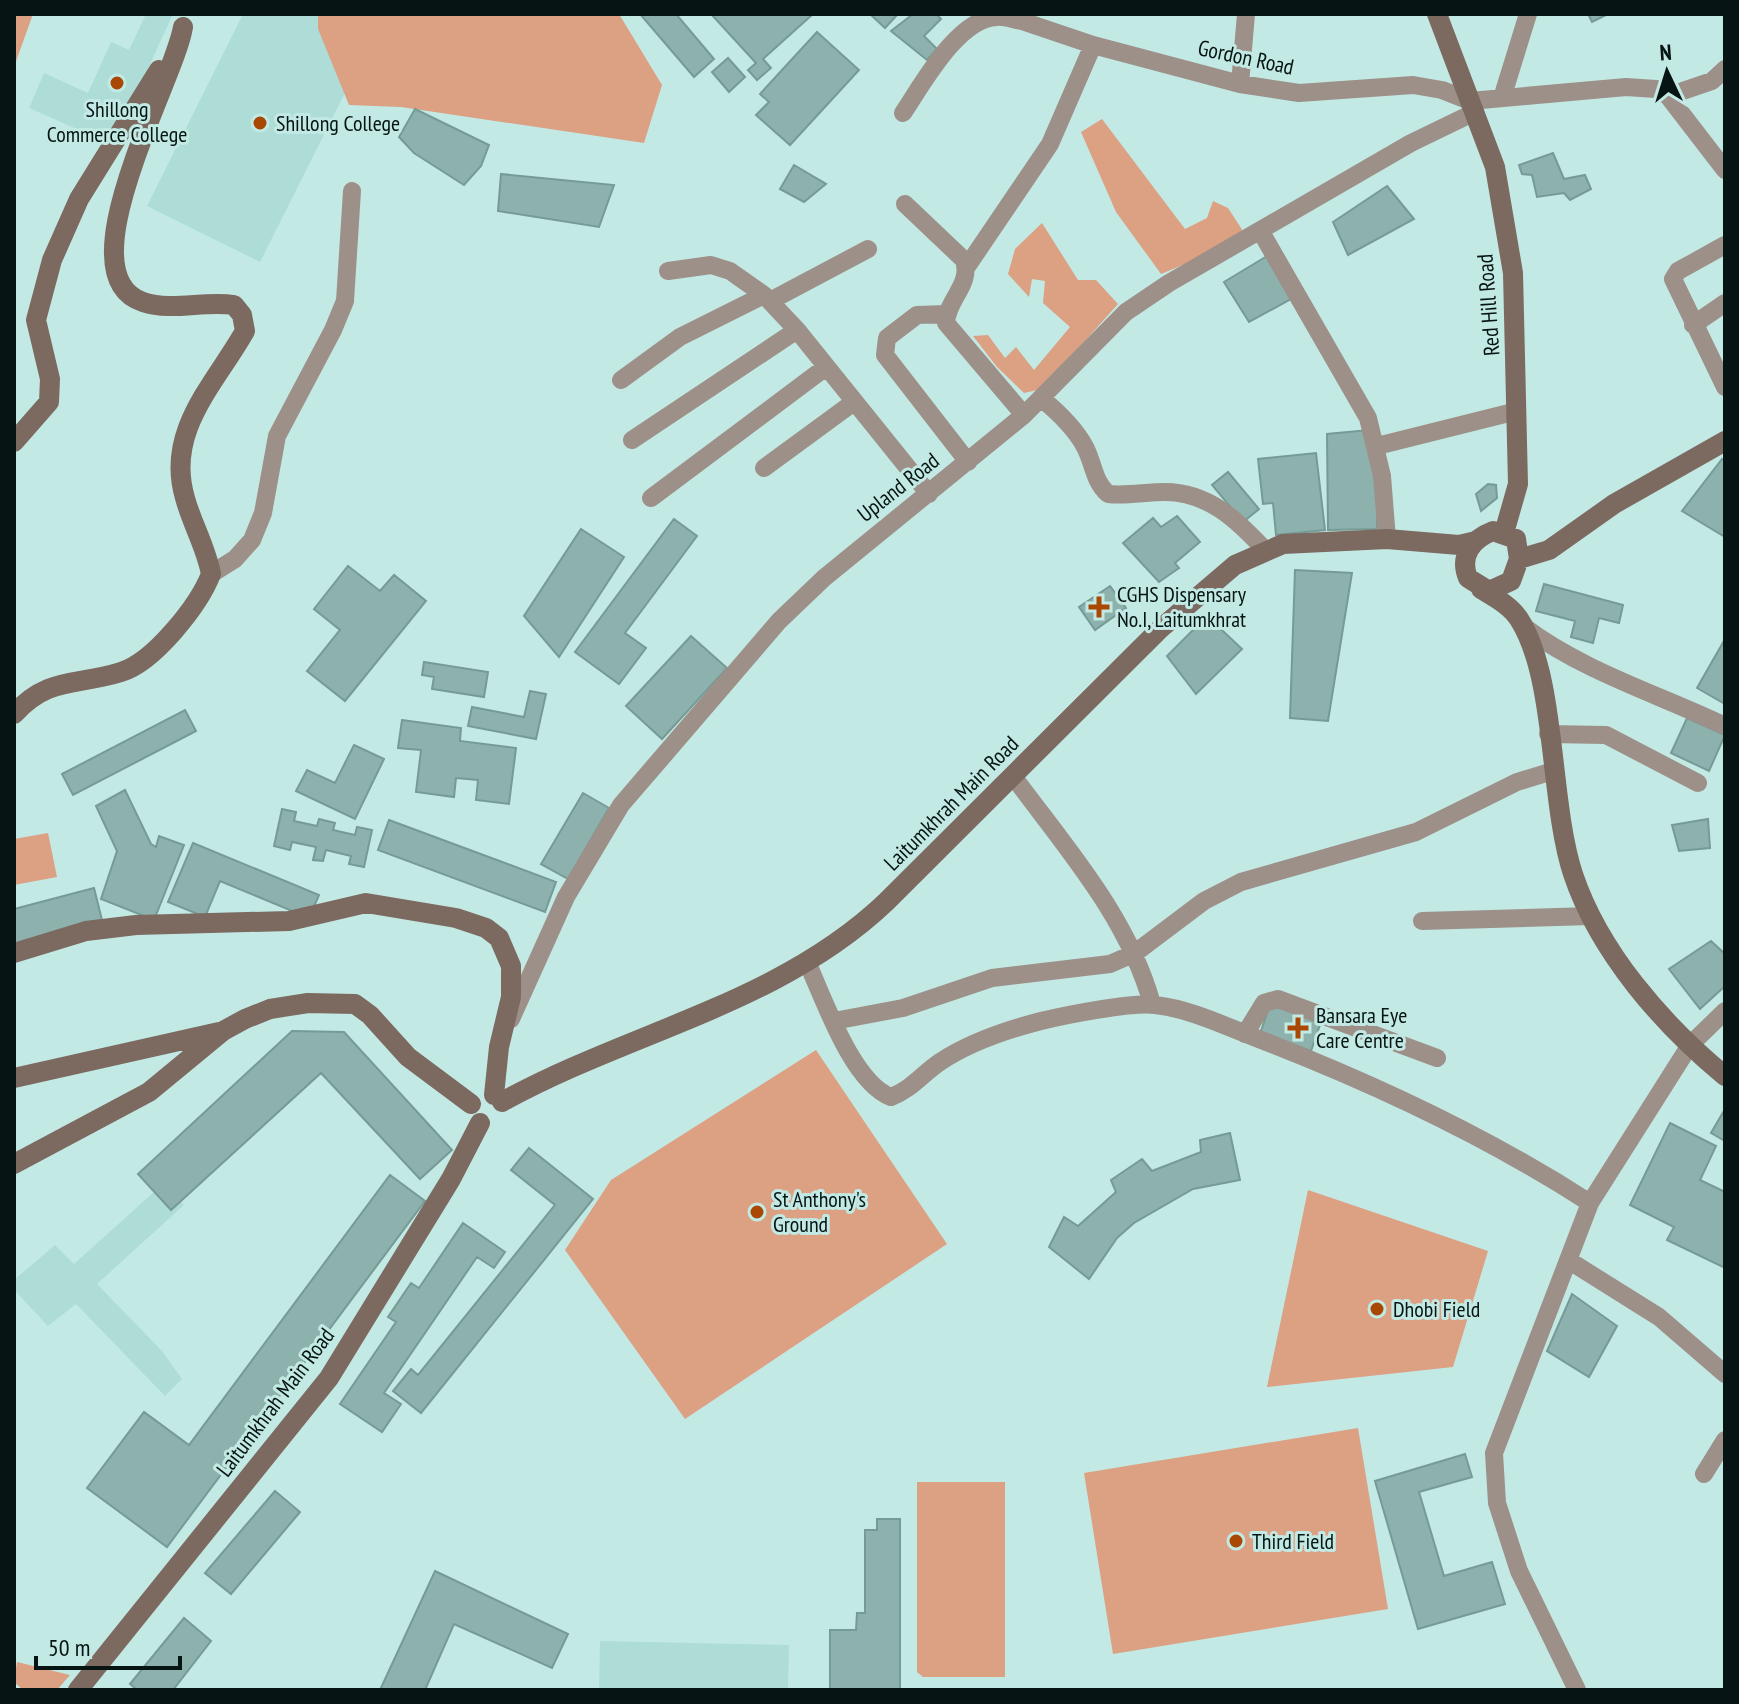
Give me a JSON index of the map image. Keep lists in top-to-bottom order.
{
  "streets": {
    "street": [
      "Gordon Road",
      "Red Hill Road",
      "Upland Road",
      "Laitumkhrah Main Road"
    ]
  },
  "crossings": [
    ["Gordon Road", "Red Hill Road"],
    ["Gordon Road", "Upland Road"],
    ["Red Hill Road", "Upland Road"]
  ],
  "places": {
    "other": [
      "Shillong Commerce College",
      "Shillong College",
      "St Anthony's Ground",
      "Dhobi Field",
      "Third Field"
    ],
    "health": ["CGHS Dispensary No.I, Laitumkhrat", "Bansara Eye Care Centre"]
  },
  "scale_bar": "50 m",
  "north": "top"
}
